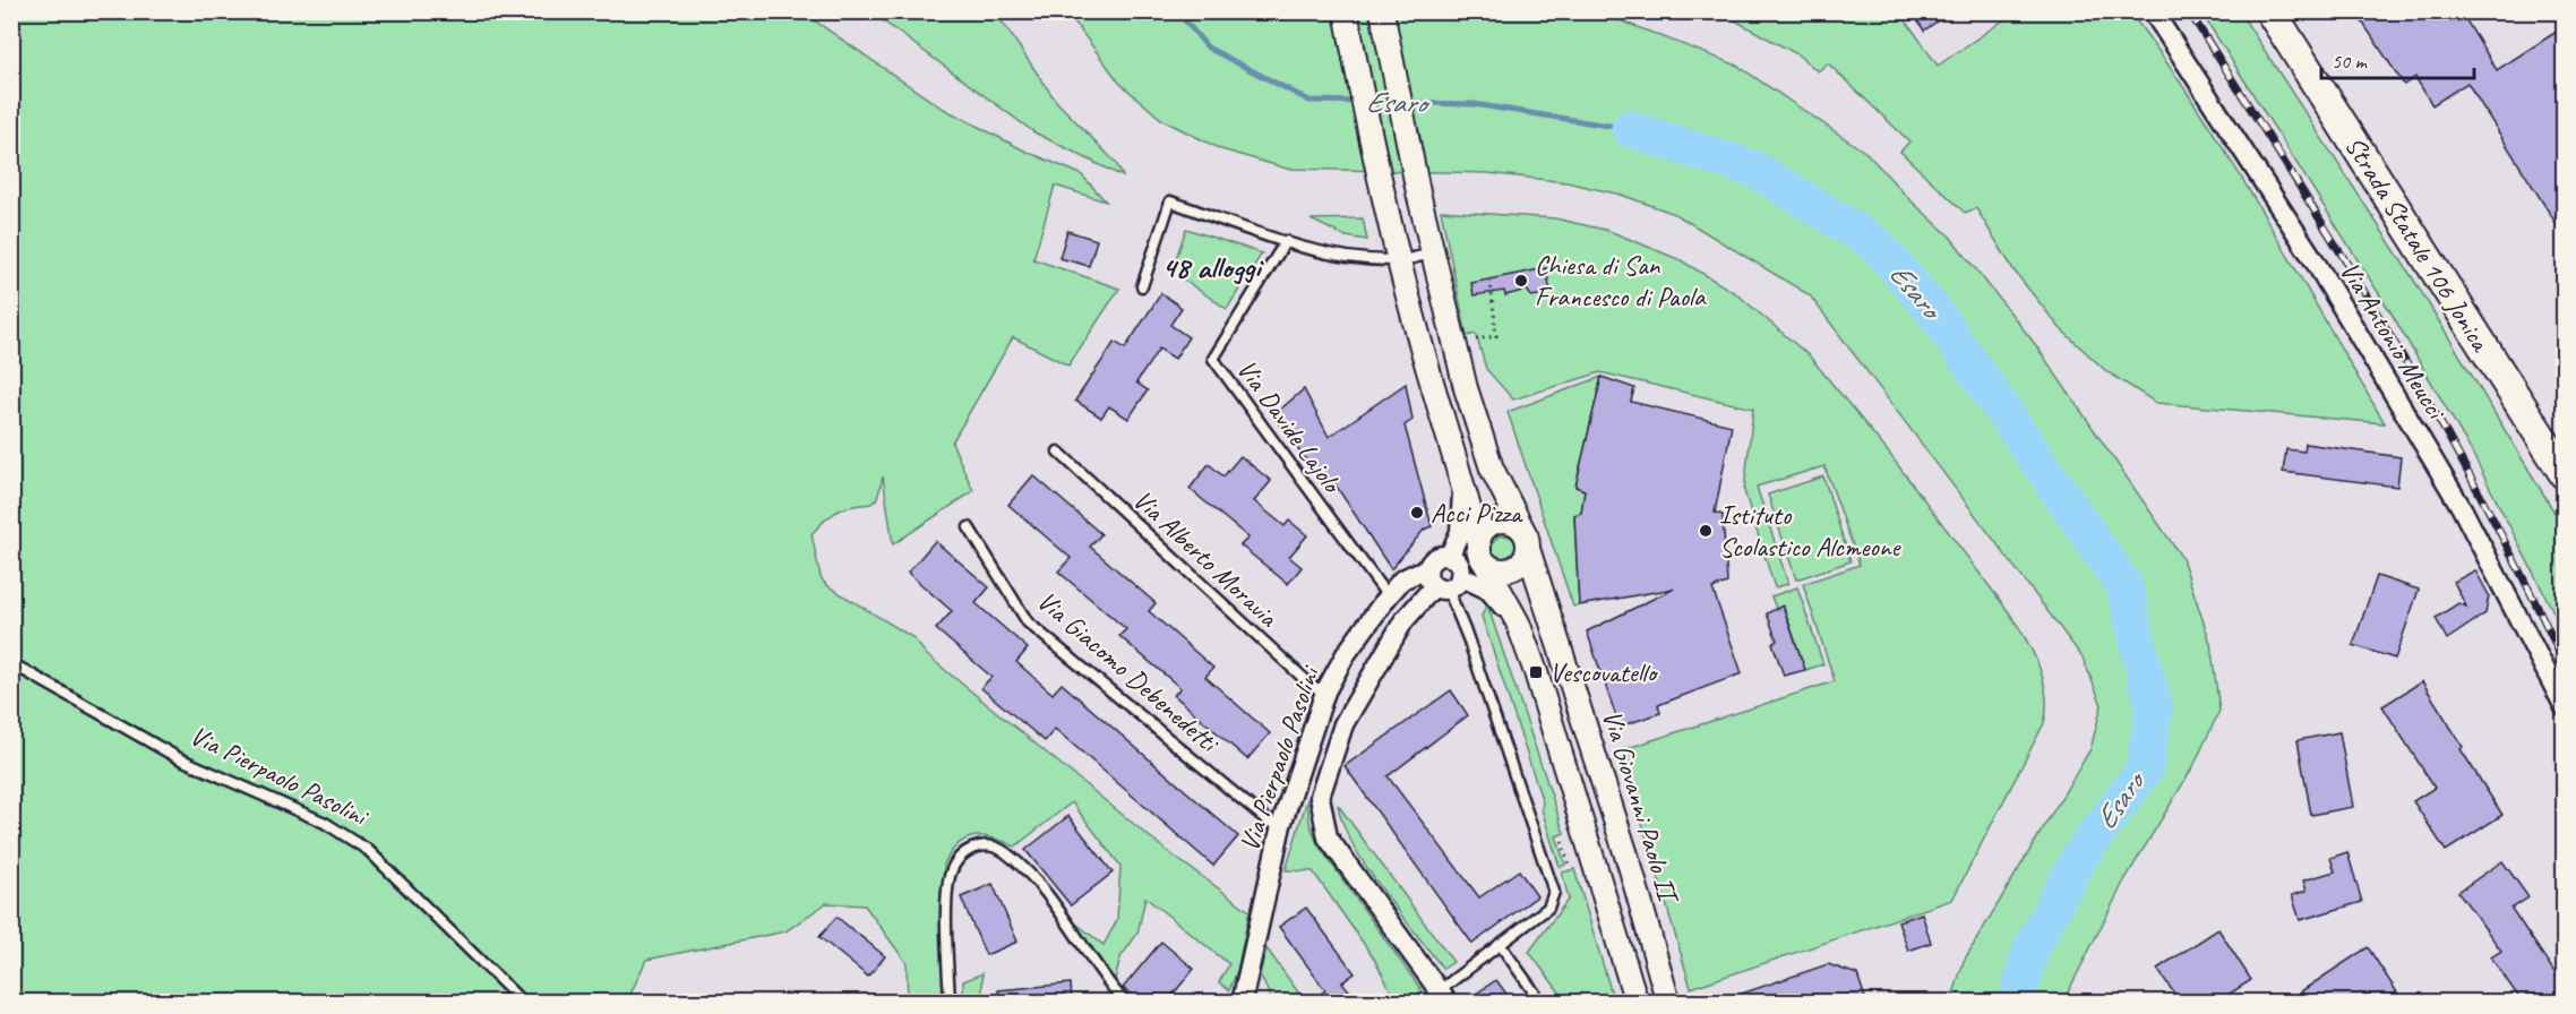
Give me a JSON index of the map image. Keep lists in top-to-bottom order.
{
  "streets": {
    "main road": ["Strada Statale 106 Jonica"],
    "street": ["Via Antonio Meucci", "Via Pierpaolo Pasolini", "Via Giovanni Paolo II"],
    "lane": ["Via Davide Lajolo", "Via Alberto Moravia", "Via Giacomo Debenedetti"]
  },
  "crossings": [
    ["Via Davide Lajolo", "Via Pierpaolo Pasolini"],
    ["Via Alberto Moravia", "Via Pierpaolo Pasolini"],
    ["Via Giacomo Debenedetti", "Via Pierpaolo Pasolini"]
  ],
  "districts": ["48 alloggi"],
  "water": ["Esaro"],
  "places": {
    "other": ["Chiesa di San Francesco di Paola", "Acci Pizza", "Istituto Scolastico Alcmeone"],
    "transit": ["Vescovatello"]
  },
  "scale_bar": "50 m"
}
